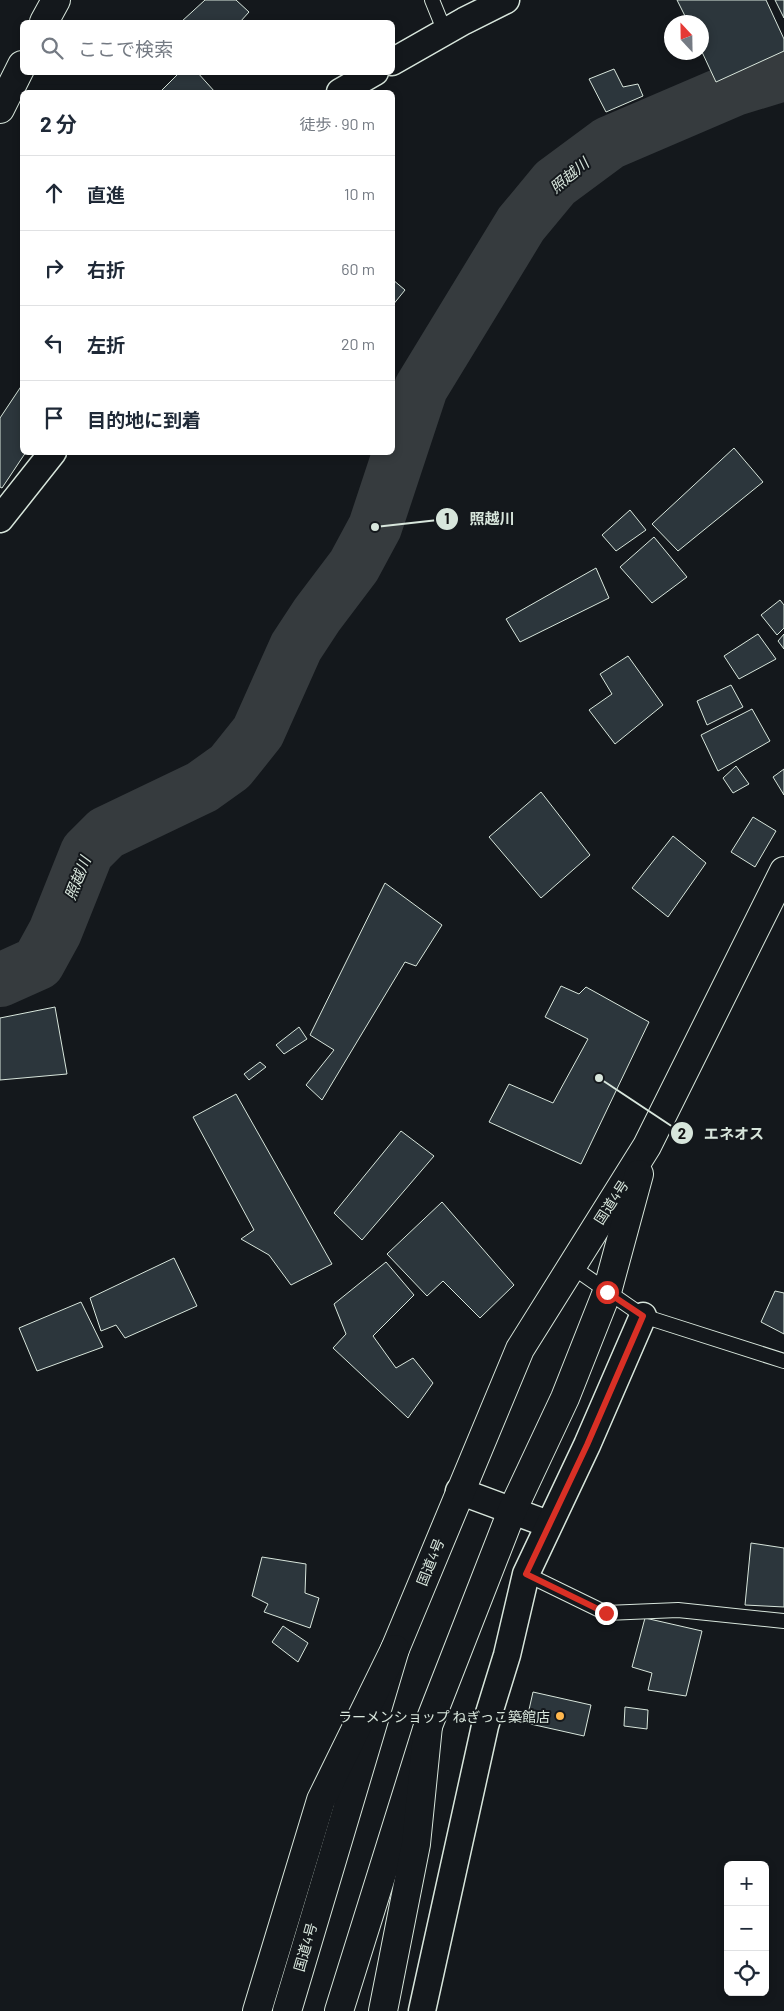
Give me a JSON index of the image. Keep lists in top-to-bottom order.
{
  "streets": {
    "highway": ["国道4号"]
  },
  "water": ["照越川"],
  "places": ["照越川", "エネオス", "ラーメンショップ ねぎっこ築館店"],
  "north": "top",
  "page": {
    "search": "ここで検索",
    "heading": ["2 分", "徒歩 · 90 m"],
    "list": [
      ["直進", "10 m"],
      ["右折", "60 m"],
      ["左折", "20 m"],
      "目的地に到着"
    ],
    "map_buttons": ["+", "−"]
  }
}
